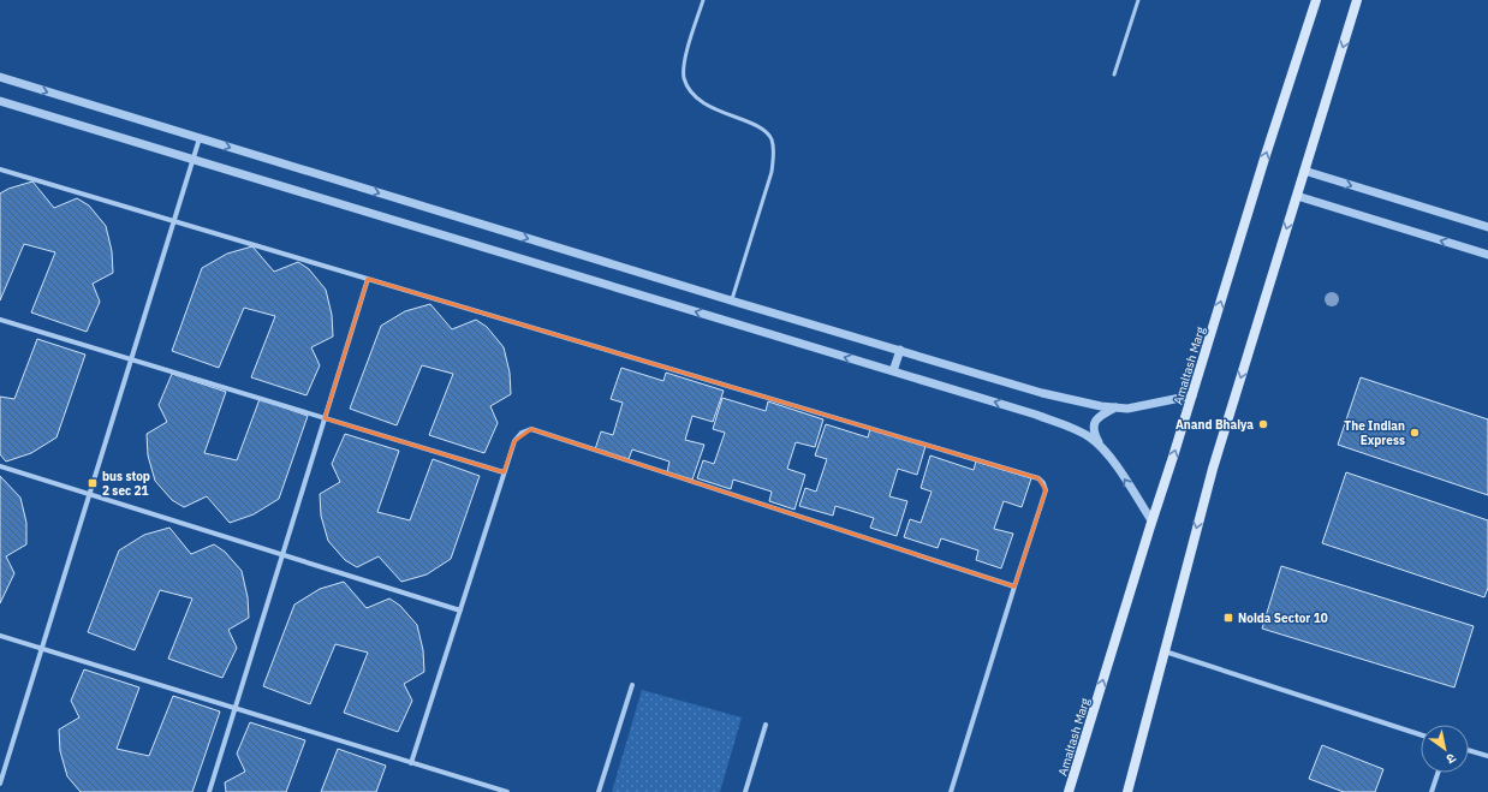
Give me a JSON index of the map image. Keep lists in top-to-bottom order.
{
  "streets": {
    "main road": ["Amaltash Marg"]
  },
  "places": {
    "other": ["Anand Bhaiya", "The Indian Express"],
    "transit": ["bus stop 2 sec 21", "Noida Sector 10"]
  },
  "north": "bottom right"
}
